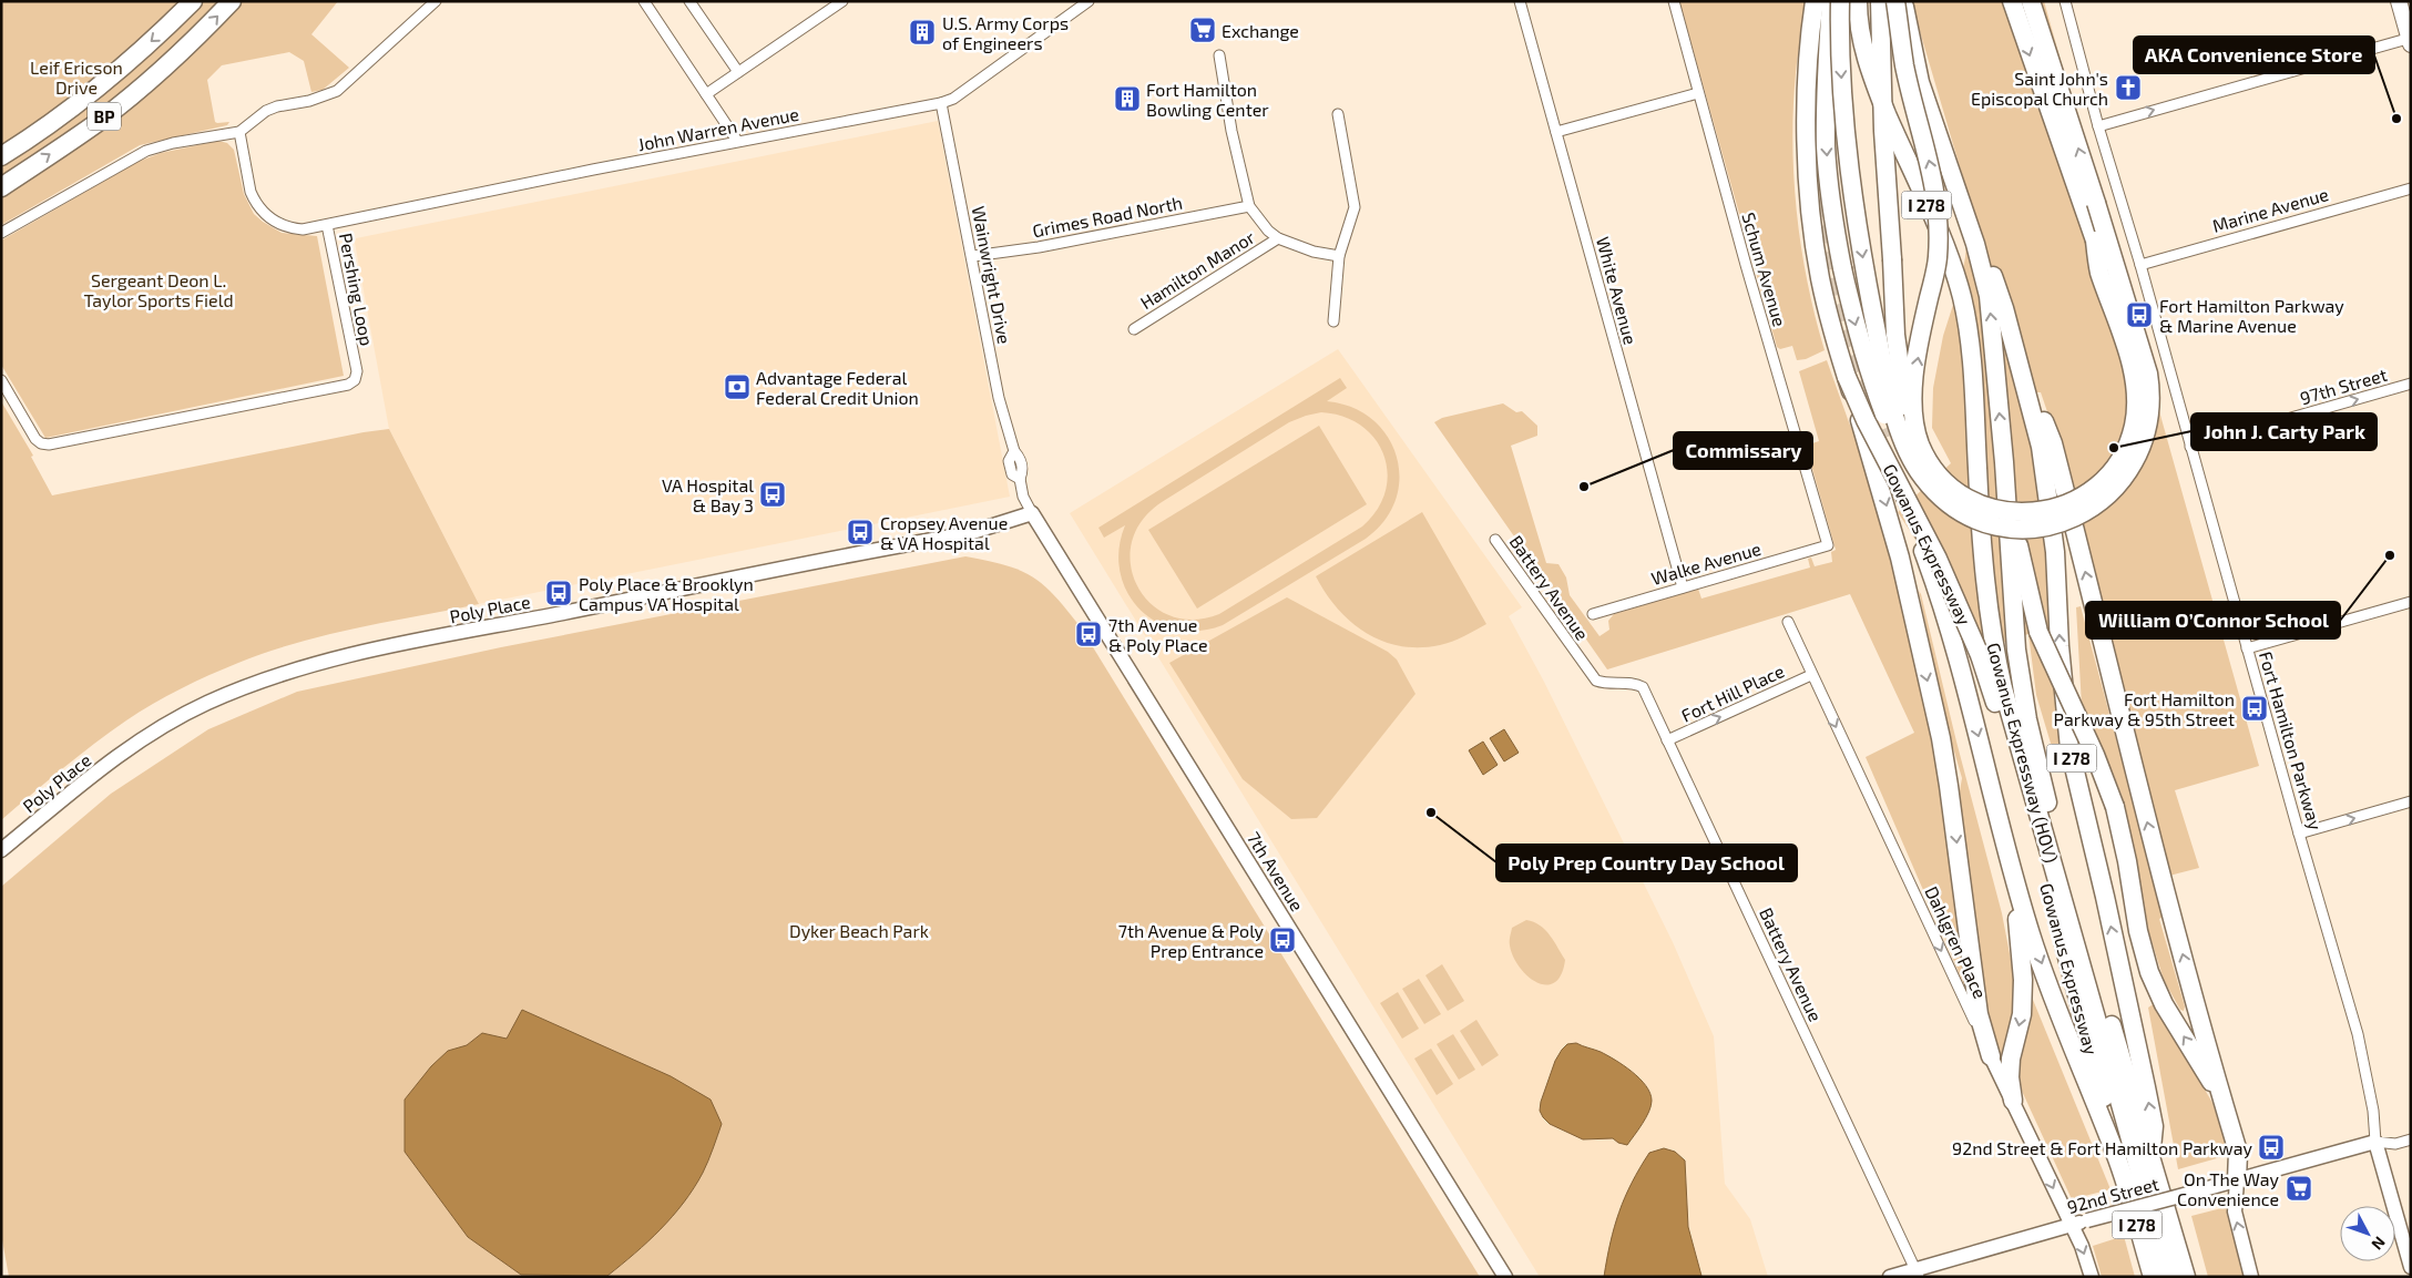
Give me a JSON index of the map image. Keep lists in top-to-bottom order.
{
  "streets": {
    "highway": [
      "BP",
      "I 278",
      "Gowanus Expressway",
      "Gowanus Expressway (HOV)"
    ],
    "main road": [
      "Poly Place",
      "Fort Hamilton Parkway",
      "7th Avenue",
      "Dahlgren Place",
      "92nd Street"
    ],
    "street": [
      "John Warren Avenue",
      "Marine Avenue",
      "Grimes Road North",
      "Hamilton Manor",
      "Schum Avenue",
      "Wainwright Drive",
      "Pershing Loop",
      "White Avenue",
      "97th Street",
      "Walke Avenue",
      "Battery Avenue",
      "Fort Hill Place"
    ]
  },
  "crossings": [
    ["John Warren Avenue", "Wainwright Drive"],
    ["John Warren Avenue", "Pershing Loop"],
    ["Marine Avenue", "Fort Hamilton Parkway"],
    ["Grimes Road North", "Wainwright Drive"],
    ["Schum Avenue", "Walke Avenue"],
    ["Wainwright Drive", "7th Avenue"],
    ["White Avenue", "Walke Avenue"],
    ["97th Street", "Fort Hamilton Parkway"],
    ["Battery Avenue", "Fort Hill Place"],
    ["Battery Avenue", "92nd Street"],
    ["Poly Place", "7th Avenue"],
    ["Fort Hill Place", "Dahlgren Place"],
    ["Fort Hamilton Parkway", "92nd Street"],
    ["Dahlgren Place", "92nd Street"]
  ],
  "one_way": ["97th Street", "Fort Hill Place", "Dahlgren Place"],
  "parks": ["Leif Ericson Drive", "Sergeant Deon L. Taylor Sports Field", "Dyker Beach Park"],
  "places": {
    "supermarket": ["Exchange", "On The Way Convenience"],
    "building": ["U.S. Army Corps of Engineers", "Fort Hamilton Bowling Center"],
    "church": ["Saint John's Episcopal Church"],
    "other": [
      "AKA Convenience Store",
      "John J. Carty Park",
      "Commissary",
      "William O’Connor School",
      "Poly Prep Country Day School"
    ],
    "bus stop": [
      "Fort Hamilton Parkway & Marine Avenue",
      "VA Hospital & Bay 3",
      "Cropsey Avenue & VA Hospital",
      "Poly Place & Brooklyn Campus VA Hospital",
      "7th Avenue & Poly Place",
      "Fort Hamilton Parkway & 95th Street",
      "7th Avenue & Poly Prep Entrance",
      "92nd Street & Fort Hamilton Parkway"
    ],
    "bank": ["Advantage Federal Federal Credit Union"]
  },
  "north": "bottom right"
}
